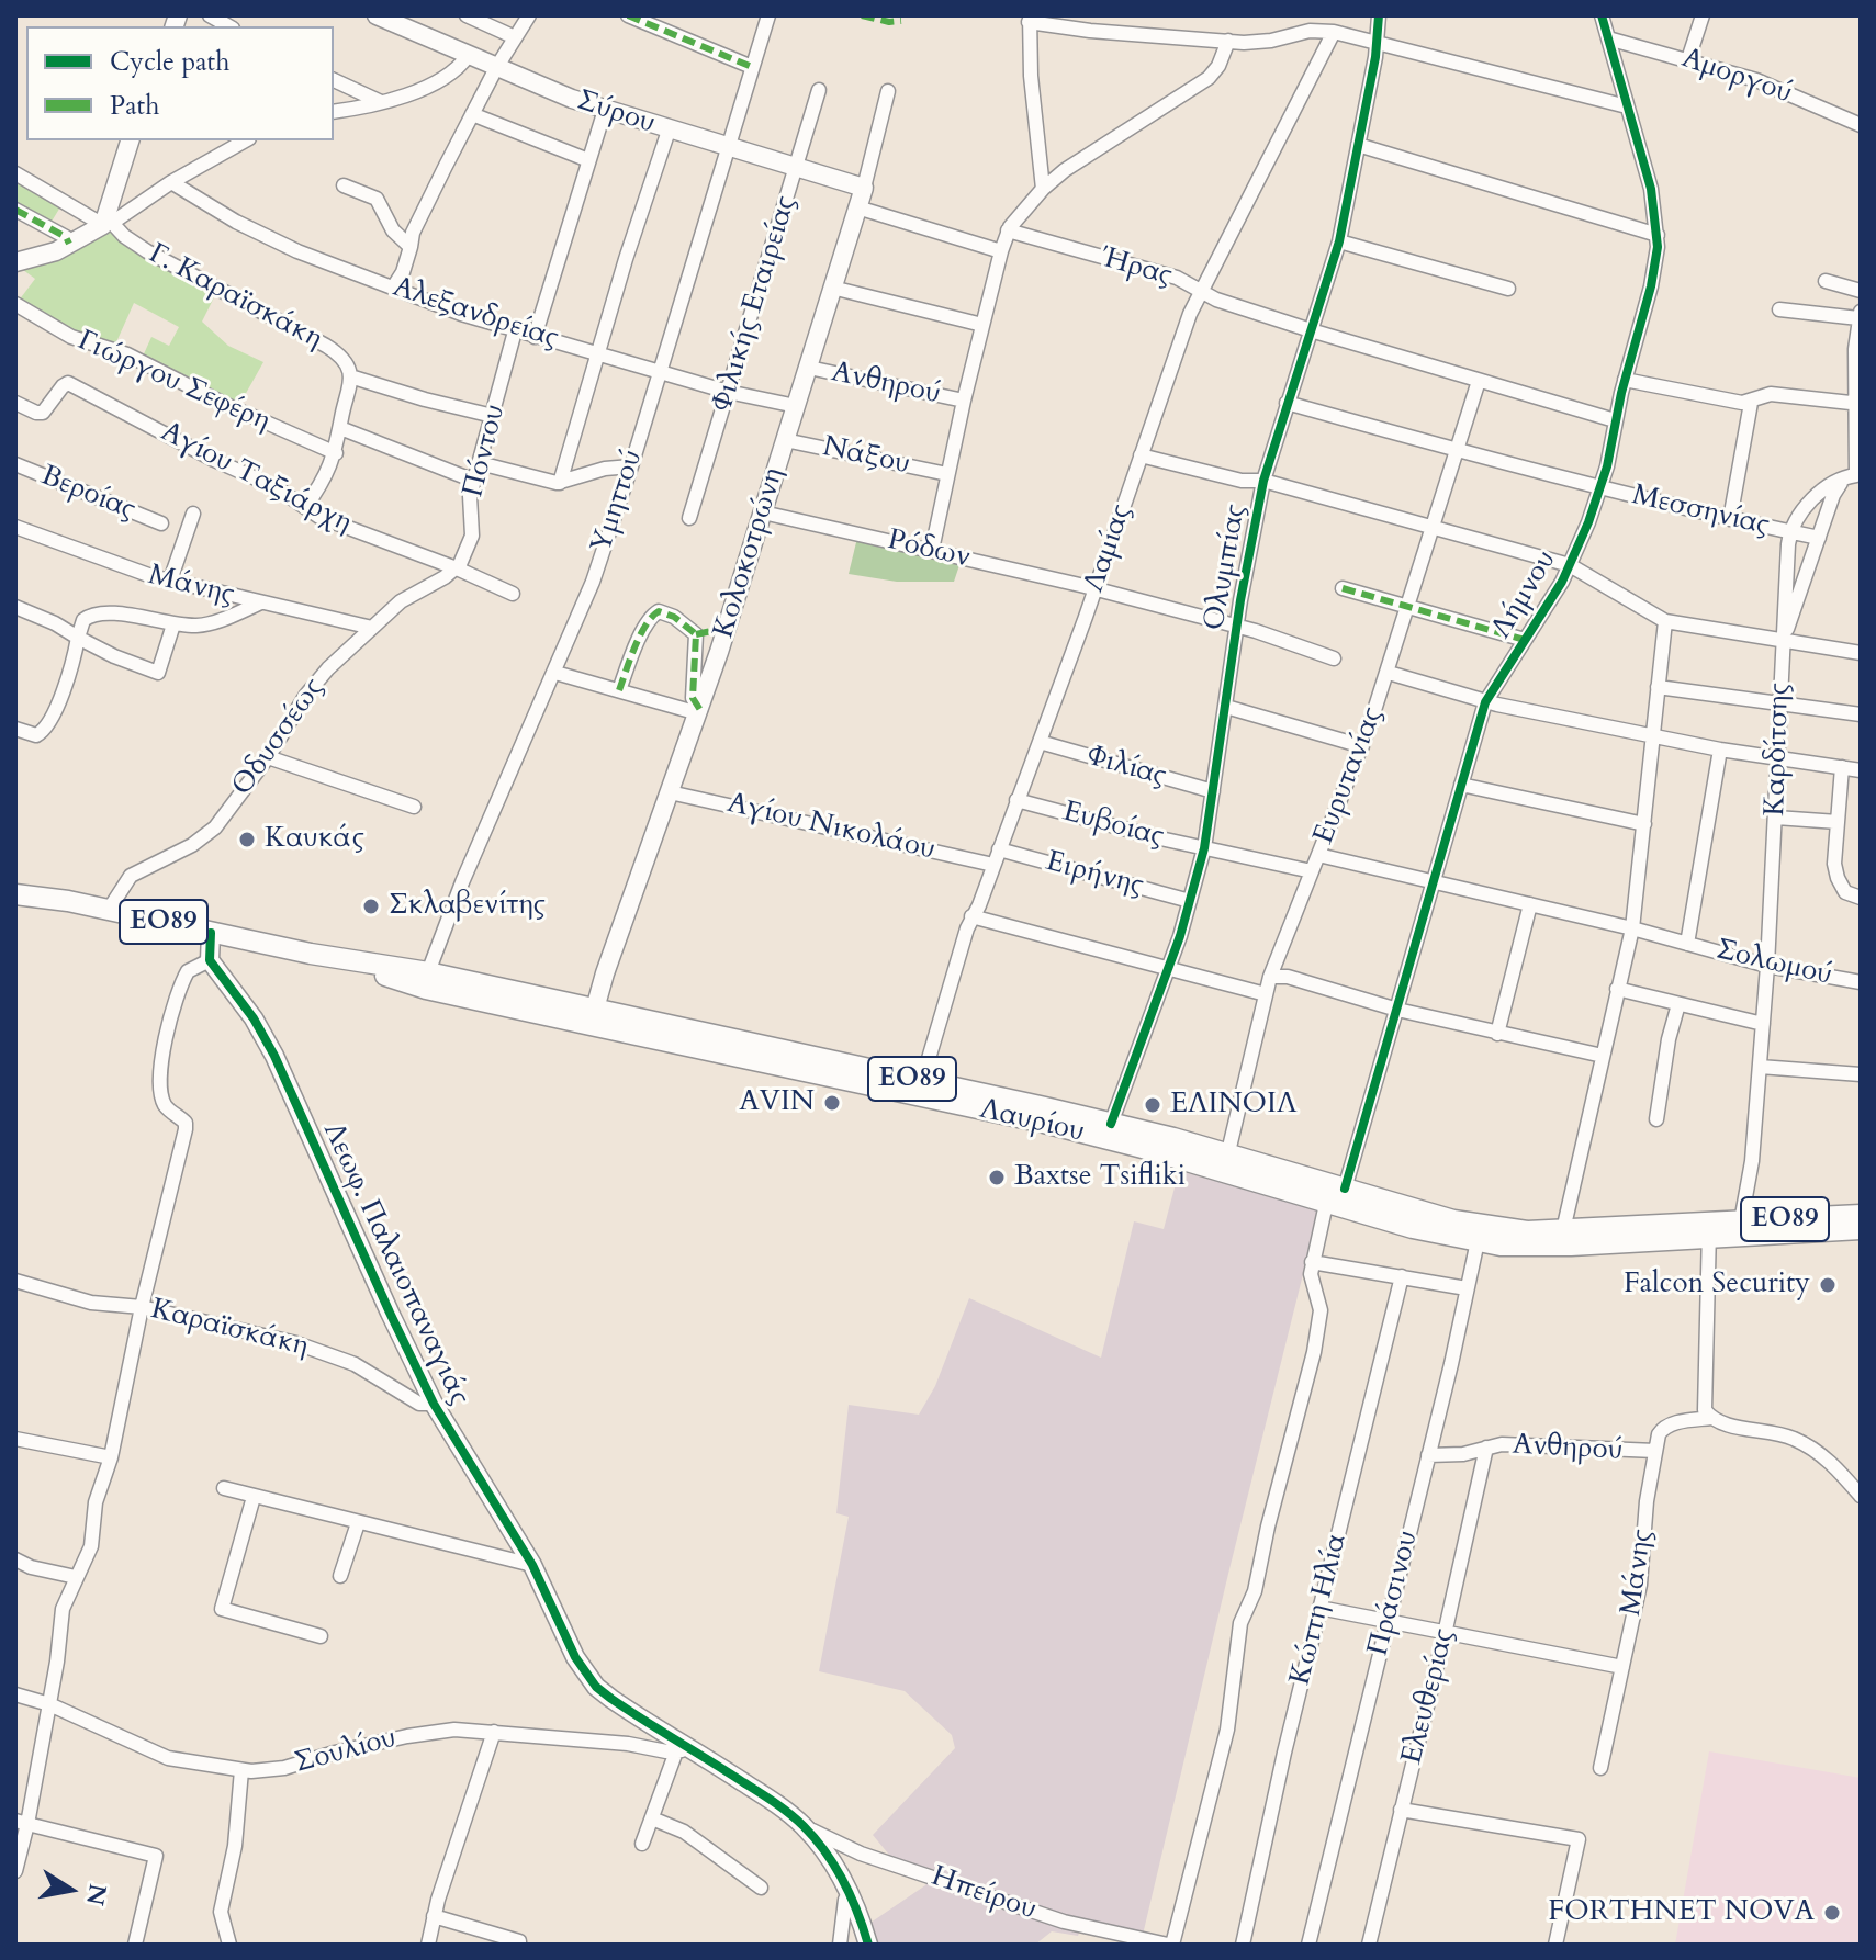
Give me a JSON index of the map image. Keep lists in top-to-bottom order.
{
  "streets": {
    "main road": ["ΕΟ89", "Λαυρίου"],
    "street": [
      "Αμοργού",
      "Σύρου",
      "Ήρας",
      "Γ. Καραϊσκάκη",
      "Φιλικής Εταιρείας",
      "Αλεξανδρείας",
      "Γιώργου Σεφέρη",
      "Ανθηρού",
      "Πόντου",
      "Νάξου",
      "Αγίου Ταξιάρχη",
      "Βεροίας",
      "Υμηττού",
      "Μεσσηνίας",
      "Λαμίας",
      "Ρόδων",
      "Κολοκοτρώνη",
      "Ολυμπίας",
      "Μάνης",
      "Λήμνου",
      "Οδυσσέως",
      "Καρδίτσης",
      "Φιλίας",
      "Ευρυτανίας",
      "Ευβοίας",
      "Αγίου Νικολάου",
      "Ειρήνης",
      "Σολωμού",
      "Λεωφ. Παλαιοπαναγιάς",
      "Καραϊσκάκη",
      "Πράσινου",
      "Κώττη Ηλία",
      "Ελευθερίας",
      "Σουλίου",
      "Ηπείρου"
    ]
  },
  "crossings": [
    ["Αμοργού", "Λήμνου"],
    ["Σύρου", "Φιλικής Εταιρείας"],
    ["Σύρου", "Υμηττού"],
    ["Σύρου", "Κολοκοτρώνη"],
    ["Ήρας", "Λαμίας"],
    ["Ήρας", "Ολυμπίας"],
    ["Ήρας", "Λήμνου"],
    ["Ήρας", "Ευρυτανίας"],
    ["Γ. Καραϊσκάκη", "Γιώργου Σεφέρη"],
    ["Γ. Καραϊσκάκη", "Αγίου Ταξιάρχη"],
    ["Φιλικής Εταιρείας", "Αλεξανδρείας"],
    ["Αλεξανδρείας", "Πόντου"],
    ["Αλεξανδρείας", "Υμηττού"],
    ["Αλεξανδρείας", "Κολοκοτρώνη"],
    ["Ανθηρού", "Κολοκοτρώνη"],
    ["Ανθηρού", "Μάνης"],
    ["Ανθηρού", "Πράσινου"],
    ["Ανθηρού", "Ελευθερίας"],
    ["Πόντου", "Αγίου Ταξιάρχη"],
    ["Πόντου", "Οδυσσέως"],
    ["Νάξου", "Κολοκοτρώνη"],
    ["Αγίου Ταξιάρχη", "Οδυσσέως"],
    ["Υμηττού", "Λαυρίου"],
    ["Μεσσηνίας", "Ολυμπίας"],
    ["Μεσσηνίας", "Λήμνου"],
    ["Μεσσηνίας", "Καρδίτσης"],
    ["Μεσσηνίας", "Ευρυτανίας"],
    ["Λαμίας", "Ρόδων"],
    ["Λαμίας", "Φιλίας"],
    ["Λαμίας", "Ευβοίας"],
    ["Λαμίας", "Αγίου Νικολάου"],
    ["Λαμίας", "Ειρήνης"],
    ["Λαμίας", "Λαυρίου"],
    ["Ρόδων", "Κολοκοτρώνη"],
    ["Ρόδων", "Ολυμπίας"],
    ["Κολοκοτρώνη", "Αγίου Νικολάου"],
    ["Κολοκοτρώνη", "Λαυρίου"],
    ["Ολυμπίας", "Φιλίας"],
    ["Ολυμπίας", "Ευβοίας"],
    ["Ολυμπίας", "Ειρήνης"],
    ["Ολυμπίας", "Λαυρίου"],
    ["Μάνης", "Οδυσσέως"],
    ["Λήμνου", "Σολωμού"],
    ["Λήμνου", "Λαυρίου"],
    ["Οδυσσέως", "Λαυρίου"],
    ["Καρδίτσης", "Σολωμού"],
    ["Καρδίτσης", "Λαυρίου"],
    ["Ευρυτανίας", "Ευβοίας"],
    ["Ευρυτανίας", "Σολωμού"],
    ["Ευρυτανίας", "Λαυρίου"],
    ["Λαυρίου", "Πράσινου"],
    ["Λεωφ. Παλαιοπαναγιάς", "Καραϊσκάκη"],
    ["Λεωφ. Παλαιοπαναγιάς", "Σουλίου"],
    ["Λεωφ. Παλαιοπαναγιάς", "Ηπείρου"]
  ],
  "places": [
    "Καυκάς",
    "Σκλαβενίτης",
    "AVIN",
    "ΕΛΙΝΟΙΛ",
    "Baxtse Tsifliki",
    "Falcon Security",
    "FORTHNET NOVA"
  ],
  "legend": ["Cycle path", "Path"],
  "north": "right"
}
